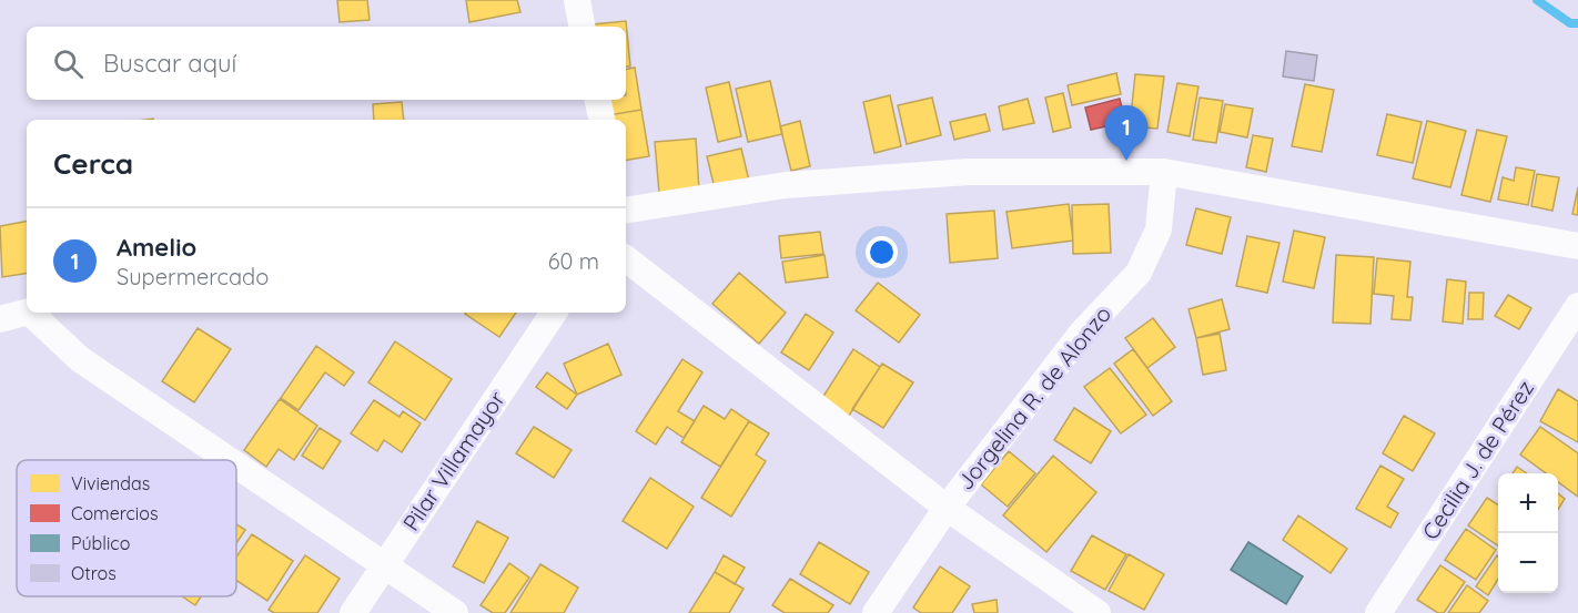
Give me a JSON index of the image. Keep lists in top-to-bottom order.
{
  "streets": {
    "street": ["Jorgelina R. de Alonzo", "Cecilia J. de Pérez", "Pilar Villamayor"]
  },
  "legend": [
    "Viviendas",
    "Comercios",
    "Público",
    "Otros"
  ],
  "page": {
    "search": "Buscar aquí",
    "pins": "1",
    "heading": "Cerca",
    "list": [
      {
        "mark": "1",
        "name": "Amelio",
        "note": "Supermercado",
        "value": "60 m"
      }
    ],
    "map_buttons": ["+", "−"]
  }
}
